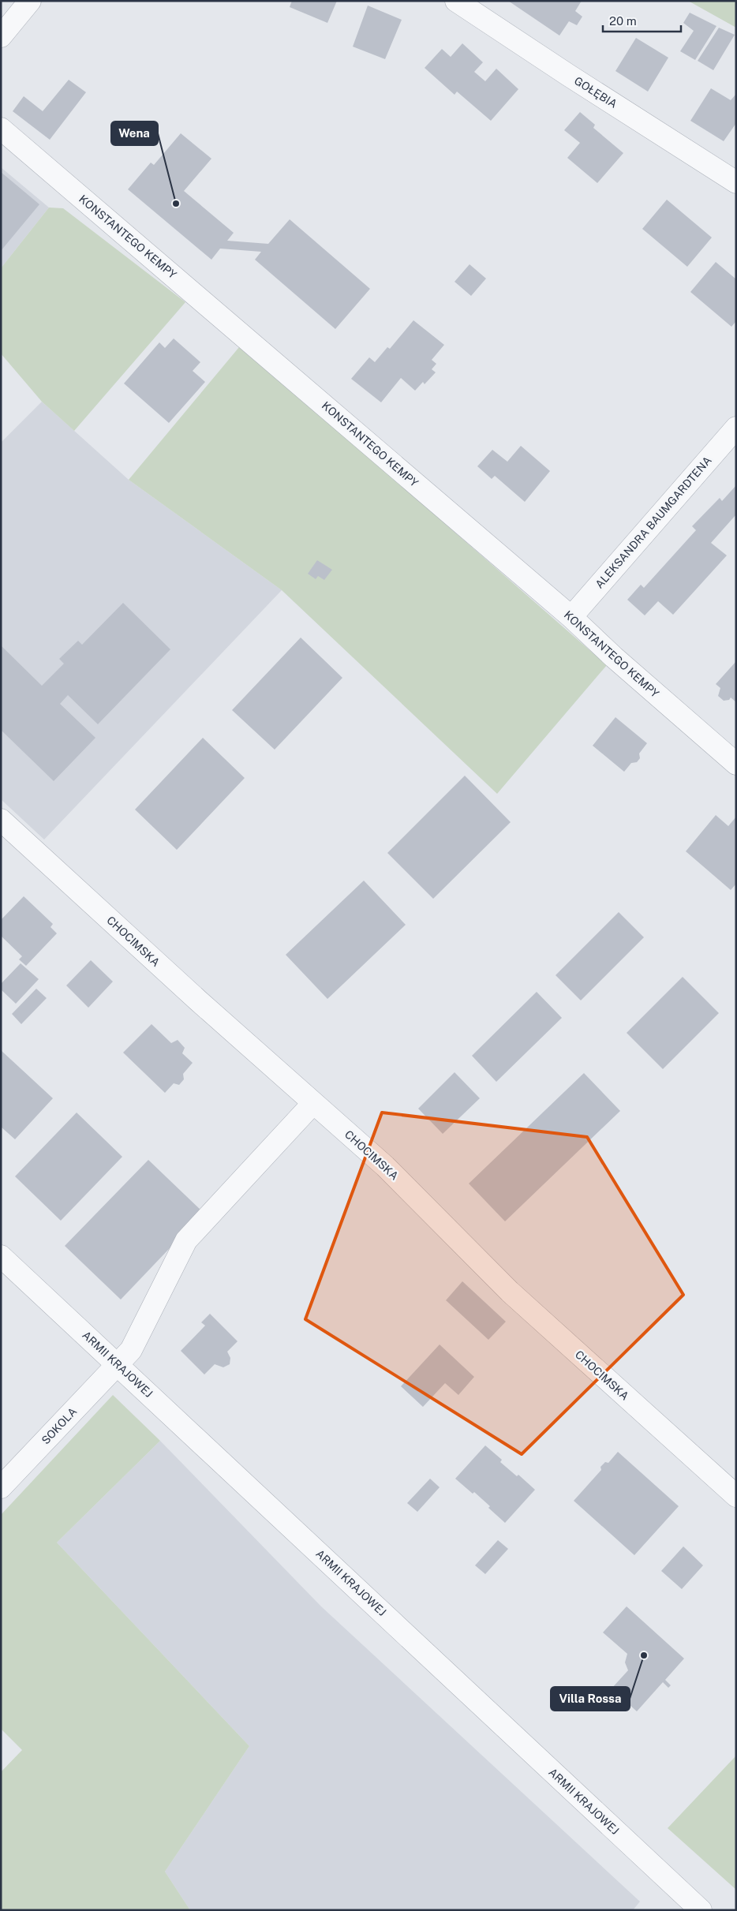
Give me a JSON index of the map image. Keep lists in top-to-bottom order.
{
  "streets": {
    "street": [
      "GOŁĘBIA",
      "KONSTANTEGO KEMPY",
      "ALEKSANDRA BAUMGARDTENA",
      "CHOCIMSKA",
      "ARMII KRAJOWEJ",
      "SOKOLA"
    ]
  },
  "crossings": [
    ["KONSTANTEGO KEMPY", "ALEKSANDRA BAUMGARDTENA"],
    ["CHOCIMSKA", "SOKOLA"],
    ["ARMII KRAJOWEJ", "SOKOLA"]
  ],
  "places": ["Wena", "Villa Rossa"],
  "scale_bar": "20 m"
}
